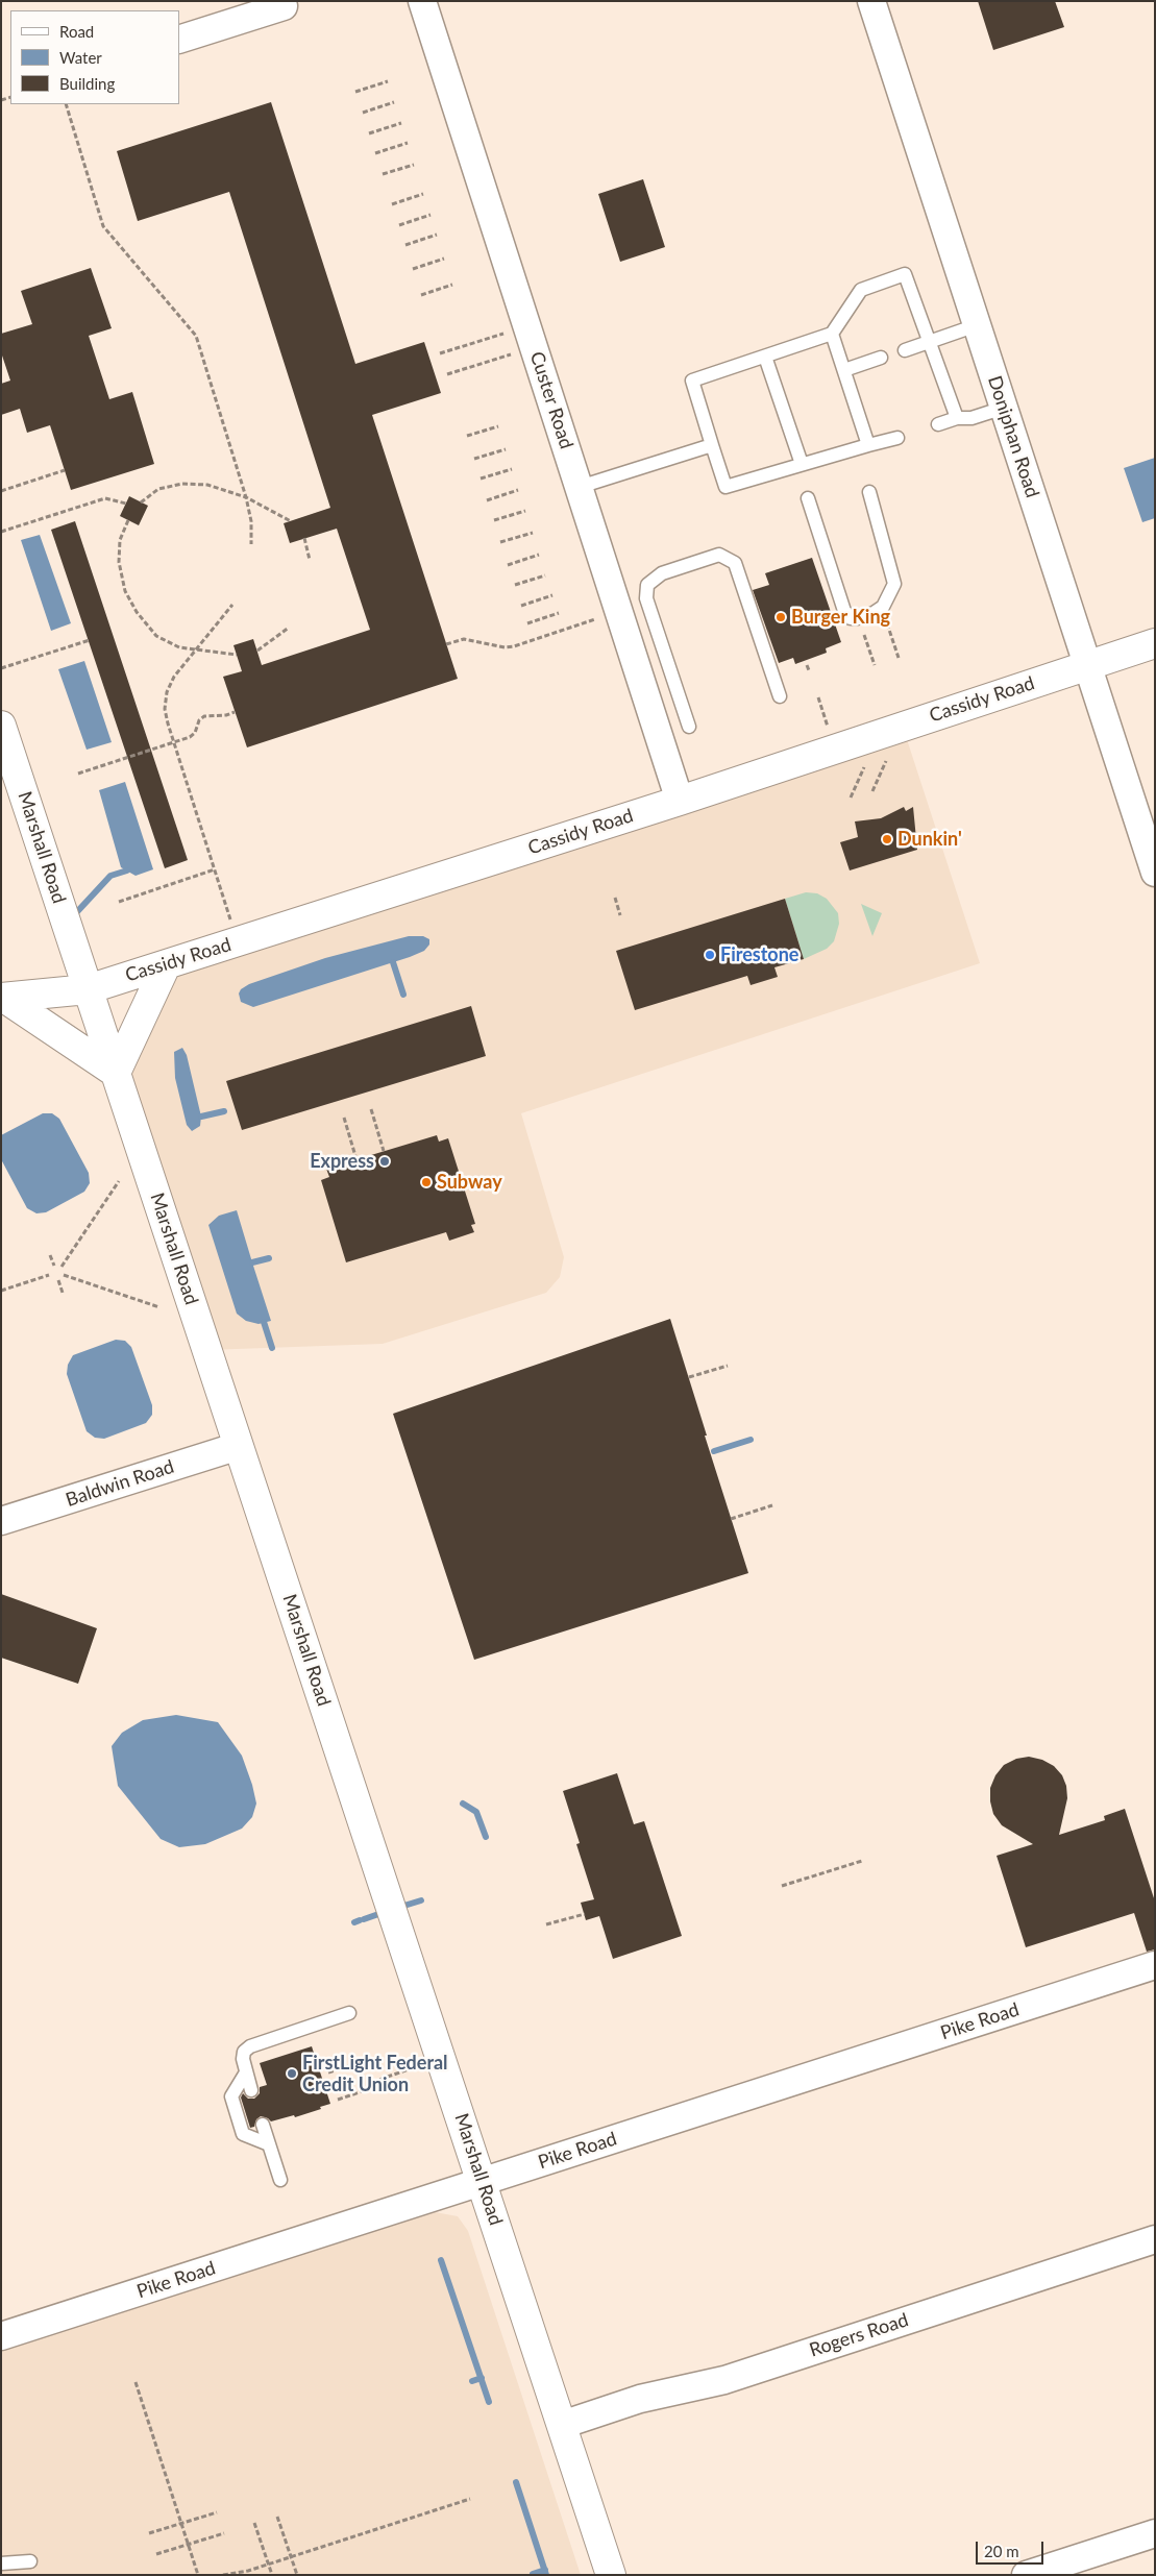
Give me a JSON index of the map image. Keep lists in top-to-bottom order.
{
  "streets": {
    "street": [
      "Custer Road",
      "Doniphan Road",
      "Cassidy Road",
      "Marshall Road",
      "Baldwin Road",
      "Pike Road",
      "Rogers Road"
    ]
  },
  "crossings": [
    ["Custer Road", "Cassidy Road"],
    ["Doniphan Road", "Cassidy Road"],
    ["Cassidy Road", "Marshall Road"],
    ["Marshall Road", "Baldwin Road"],
    ["Marshall Road", "Pike Road"],
    ["Marshall Road", "Rogers Road"]
  ],
  "places": [
    "Burger King",
    "Dunkin'",
    "Firestone",
    "Express",
    "Subway",
    "FirstLight Federal Credit Union"
  ],
  "legend": ["Road", "Water", "Building"],
  "scale_bar": "20 m"
}
